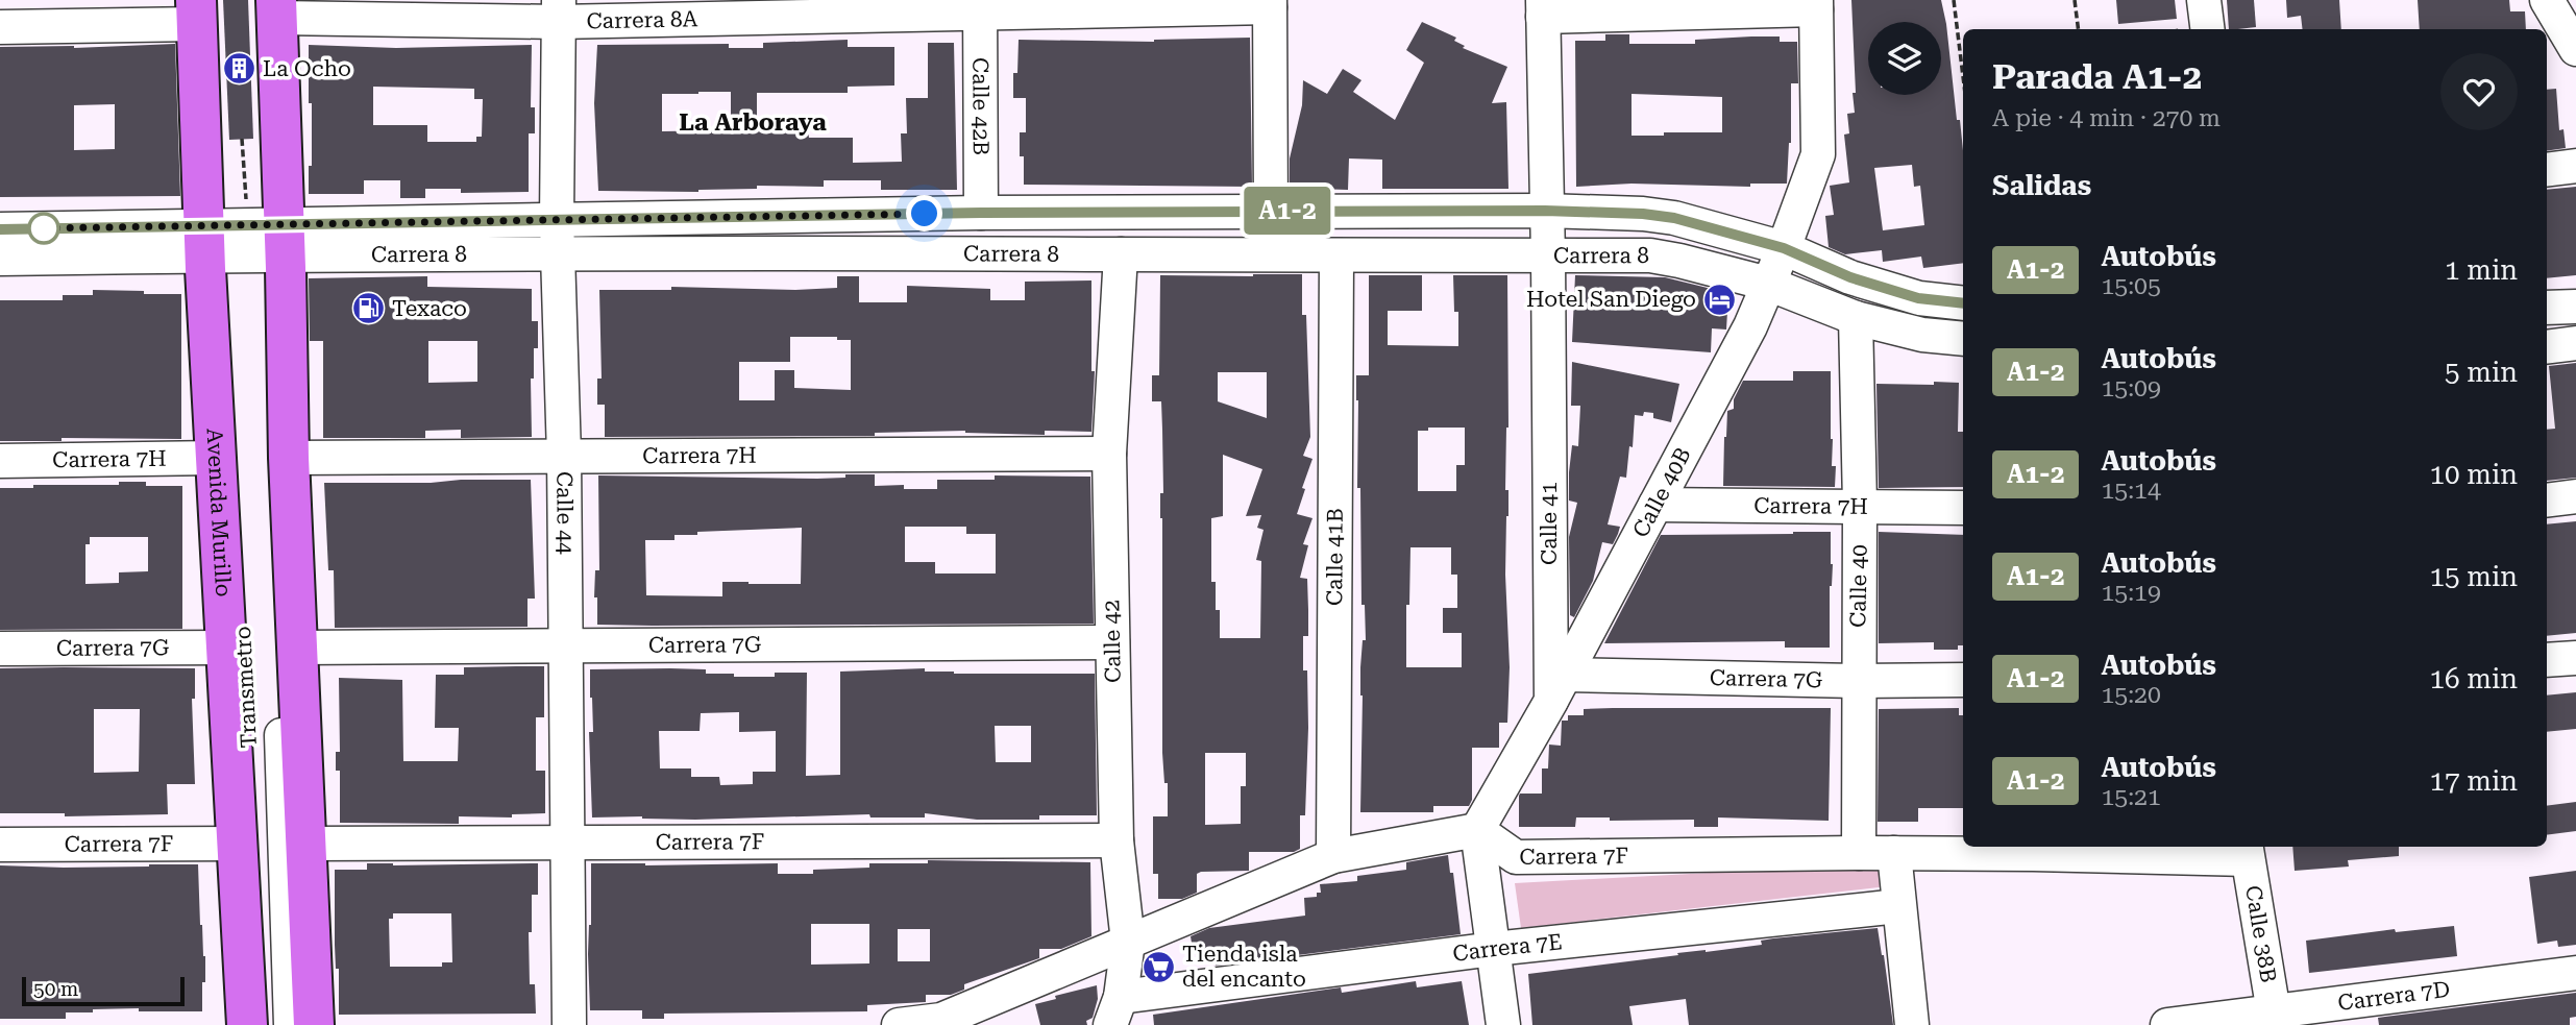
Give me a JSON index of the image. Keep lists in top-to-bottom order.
{
  "streets": {
    "main road": ["Avenida Murillo"],
    "street": [
      "Carrera 8A",
      "Calle 42B",
      "Carrera 8",
      "Carrera 7H",
      "Calle 40B",
      "Calle 44",
      "Calle 41",
      "Calle 41B",
      "Calle 40",
      "Calle 42",
      "Carrera 7G",
      "Transmetro",
      "Carrera 7F",
      "Calle 38B",
      "Carrera 7E",
      "Carrera 7D"
    ]
  },
  "crossings": [
    ["Carrera 8A", "Calle 42B"],
    ["Carrera 8A", "Calle 44"],
    ["Carrera 8A", "Avenida Murillo"],
    ["Calle 42B", "Carrera 8"],
    ["Carrera 8", "Calle 40B"],
    ["Carrera 8", "Calle 44"],
    ["Carrera 8", "Avenida Murillo"],
    ["Carrera 8", "Calle 41"],
    ["Carrera 8", "Calle 41B"],
    ["Carrera 8", "Calle 40"],
    ["Carrera 8", "Calle 42"],
    ["Carrera 8", "Transmetro"],
    ["Carrera 7H", "Calle 40B"],
    ["Carrera 7H", "Calle 44"],
    ["Carrera 7H", "Avenida Murillo"],
    ["Carrera 7H", "Calle 40"],
    ["Carrera 7H", "Calle 42"],
    ["Calle 40B", "Calle 41"],
    ["Calle 40B", "Carrera 7G"],
    ["Calle 44", "Carrera 7G"],
    ["Calle 44", "Carrera 7F"],
    ["Avenida Murillo", "Carrera 7G"],
    ["Avenida Murillo", "Transmetro"],
    ["Avenida Murillo", "Carrera 7F"],
    ["Calle 41", "Carrera 7G"],
    ["Calle 40", "Carrera 7G"],
    ["Calle 40", "Carrera 7F"],
    ["Calle 42", "Carrera 7G"],
    ["Calle 42", "Carrera 7F"],
    ["Calle 42", "Carrera 7E"],
    ["Carrera 7F", "Calle 38B"],
    ["Calle 38B", "Carrera 7D"]
  ],
  "districts": ["La Arboraya"],
  "places": {
    "building": ["La Ocho"],
    "hotel": ["Hotel San Diego"],
    "fuel station": ["Texaco"],
    "supermarket": ["Tienda isla del encanto"]
  },
  "lines": ["bus line A1-2"],
  "scale_bar": "50 m",
  "page": {
    "on_map": "A1-2",
    "heading": [
      ["Parada A1-2", "A pie · 4 min · 270 m"],
      "Salidas"
    ],
    "list": [
      {
        "mark": "A1-2",
        "name": "Autobús",
        "note": "15:05",
        "value": "1 min"
      },
      {
        "mark": "A1-2",
        "name": "Autobús",
        "note": "15:09",
        "value": "5 min"
      },
      {
        "mark": "A1-2",
        "name": "Autobús",
        "note": "15:14",
        "value": "10 min"
      },
      {
        "mark": "A1-2",
        "name": "Autobús",
        "note": "15:19",
        "value": "15 min"
      },
      {
        "mark": "A1-2",
        "name": "Autobús",
        "note": "15:20",
        "value": "16 min"
      },
      {
        "mark": "A1-2",
        "name": "Autobús",
        "note": "15:21",
        "value": "17 min"
      }
    ],
    "scale": "50 m"
  }
}
